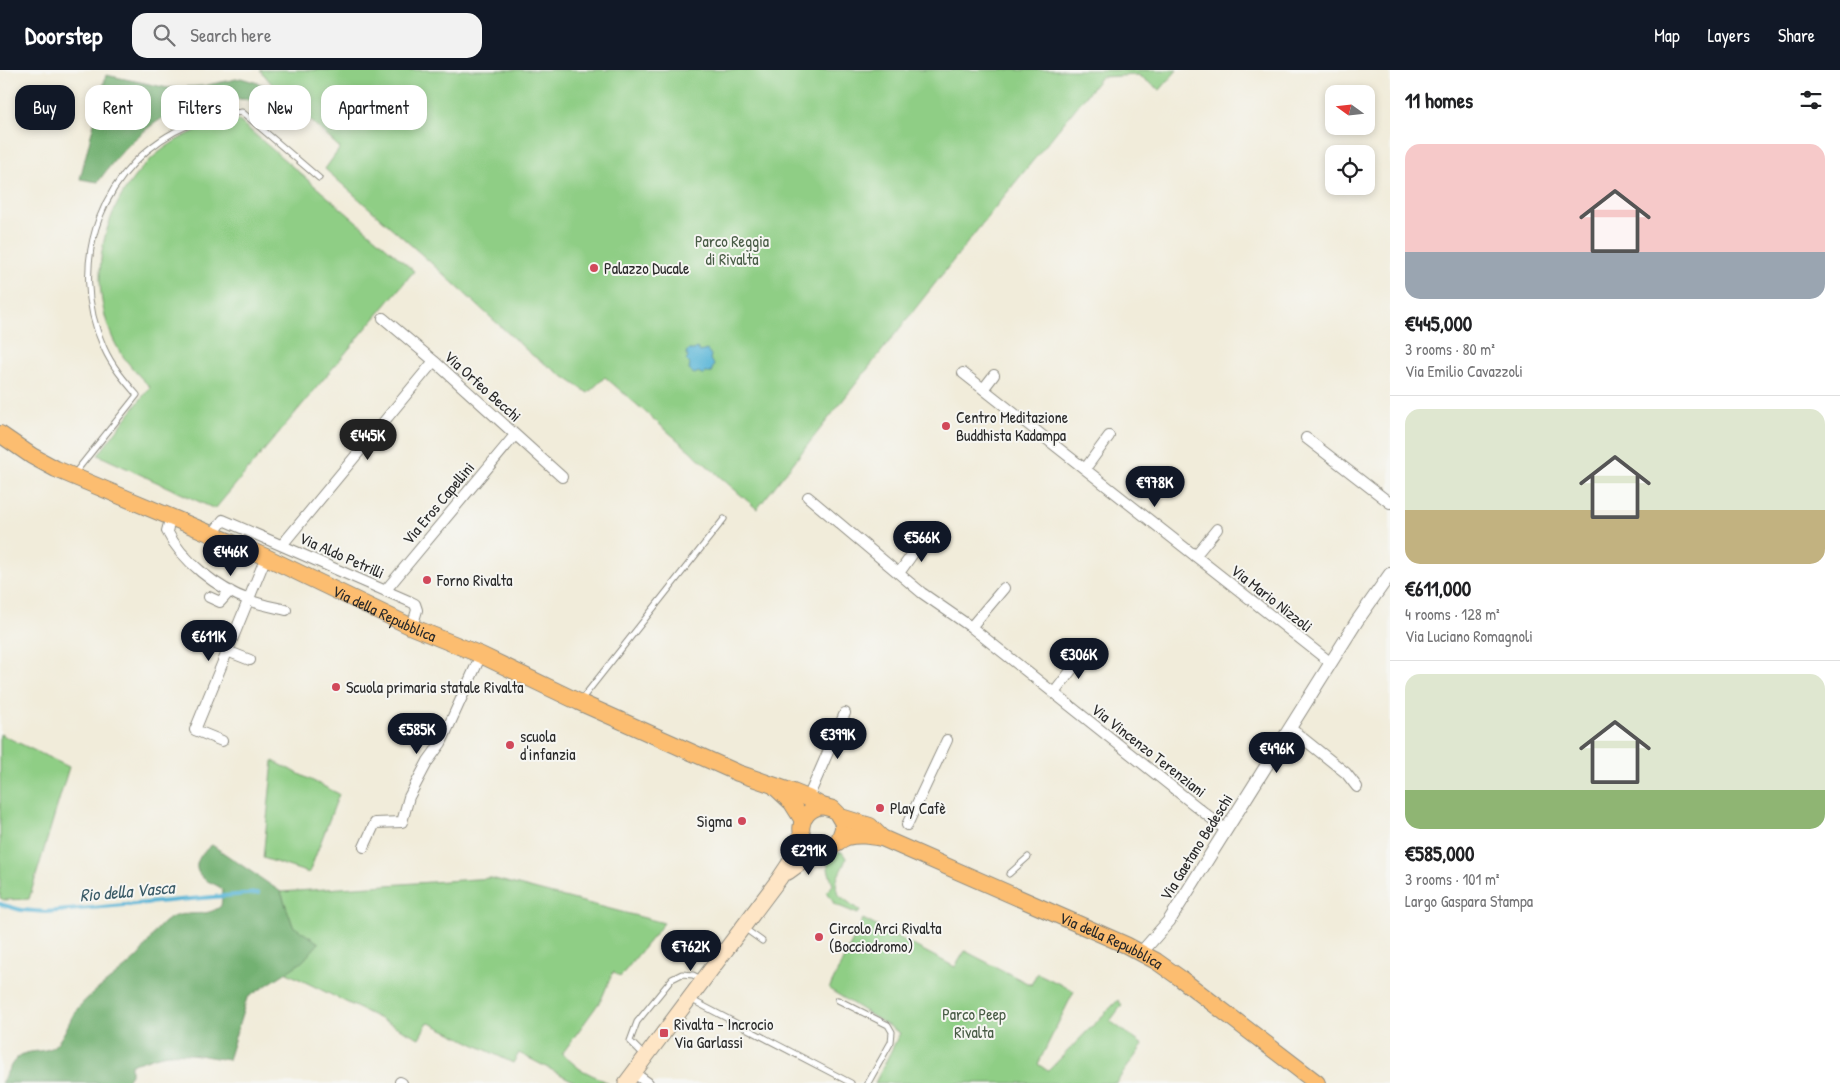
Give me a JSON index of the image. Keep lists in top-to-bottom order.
{
  "streets": {
    "main road": ["Via della Repubblica"],
    "street": [
      "Via Orfeo Becchi",
      "Via Eros Capellini",
      "Via Aldo Petrilli",
      "Via Mario Nizzoli",
      "Via Vincenzo Terenziani",
      "Via Gaetano Bedeschi"
    ]
  },
  "crossings": [
    ["Via Orfeo Becchi", "Via Eros Capellini"],
    ["Via Eros Capellini", "Via Aldo Petrilli"],
    ["Via Aldo Petrilli", "Via della Repubblica"],
    ["Via Mario Nizzoli", "Via Gaetano Bedeschi"],
    ["Via della Repubblica", "Via Gaetano Bedeschi"],
    ["Via Vincenzo Terenziani", "Via Gaetano Bedeschi"]
  ],
  "water": ["Rio della Vasca"],
  "parks": ["Parco Reggia di Rivalta", "Parco Peep Rivalta"],
  "places": {
    "other": [
      "Palazzo Ducale",
      "Centro Meditazione Buddhista Kadampa",
      "Forno Rivalta",
      "Scuola primaria statale Rivalta",
      "scuola d'infanzia",
      "Play Cafè",
      "Sigma",
      "Circolo Arci Rivalta (Bocciodromo)"
    ],
    "transit": ["Rivalta - Incrocio Via Garlassi"]
  },
  "north": "left",
  "page": {
    "header": "Doorstep",
    "search": "Search here",
    "nav": ["Map", "Layers", "Share"],
    "heading": "11 homes",
    "chip": [
      "Buy",
      "Rent",
      "Filters",
      "New",
      "Apartment"
    ],
    "list": [
      {
        "name": "€445,000",
        "note": "3 rooms · 80 m² · Via Emilio Cavazzoli"
      },
      {
        "name": "€611,000",
        "note": "4 rooms · 128 m² · Via Luciano Romagnoli"
      },
      {
        "name": "€585,000",
        "note": "3 rooms · 101 m² · Largo Gaspara Stampa"
      }
    ],
    "price": [
      "€445K",
      "€978K",
      "€566K",
      "€446K",
      "€611K",
      "€306K",
      "€585K",
      "€399K",
      "€496K",
      "€291K",
      "€762K"
    ]
  }
}
